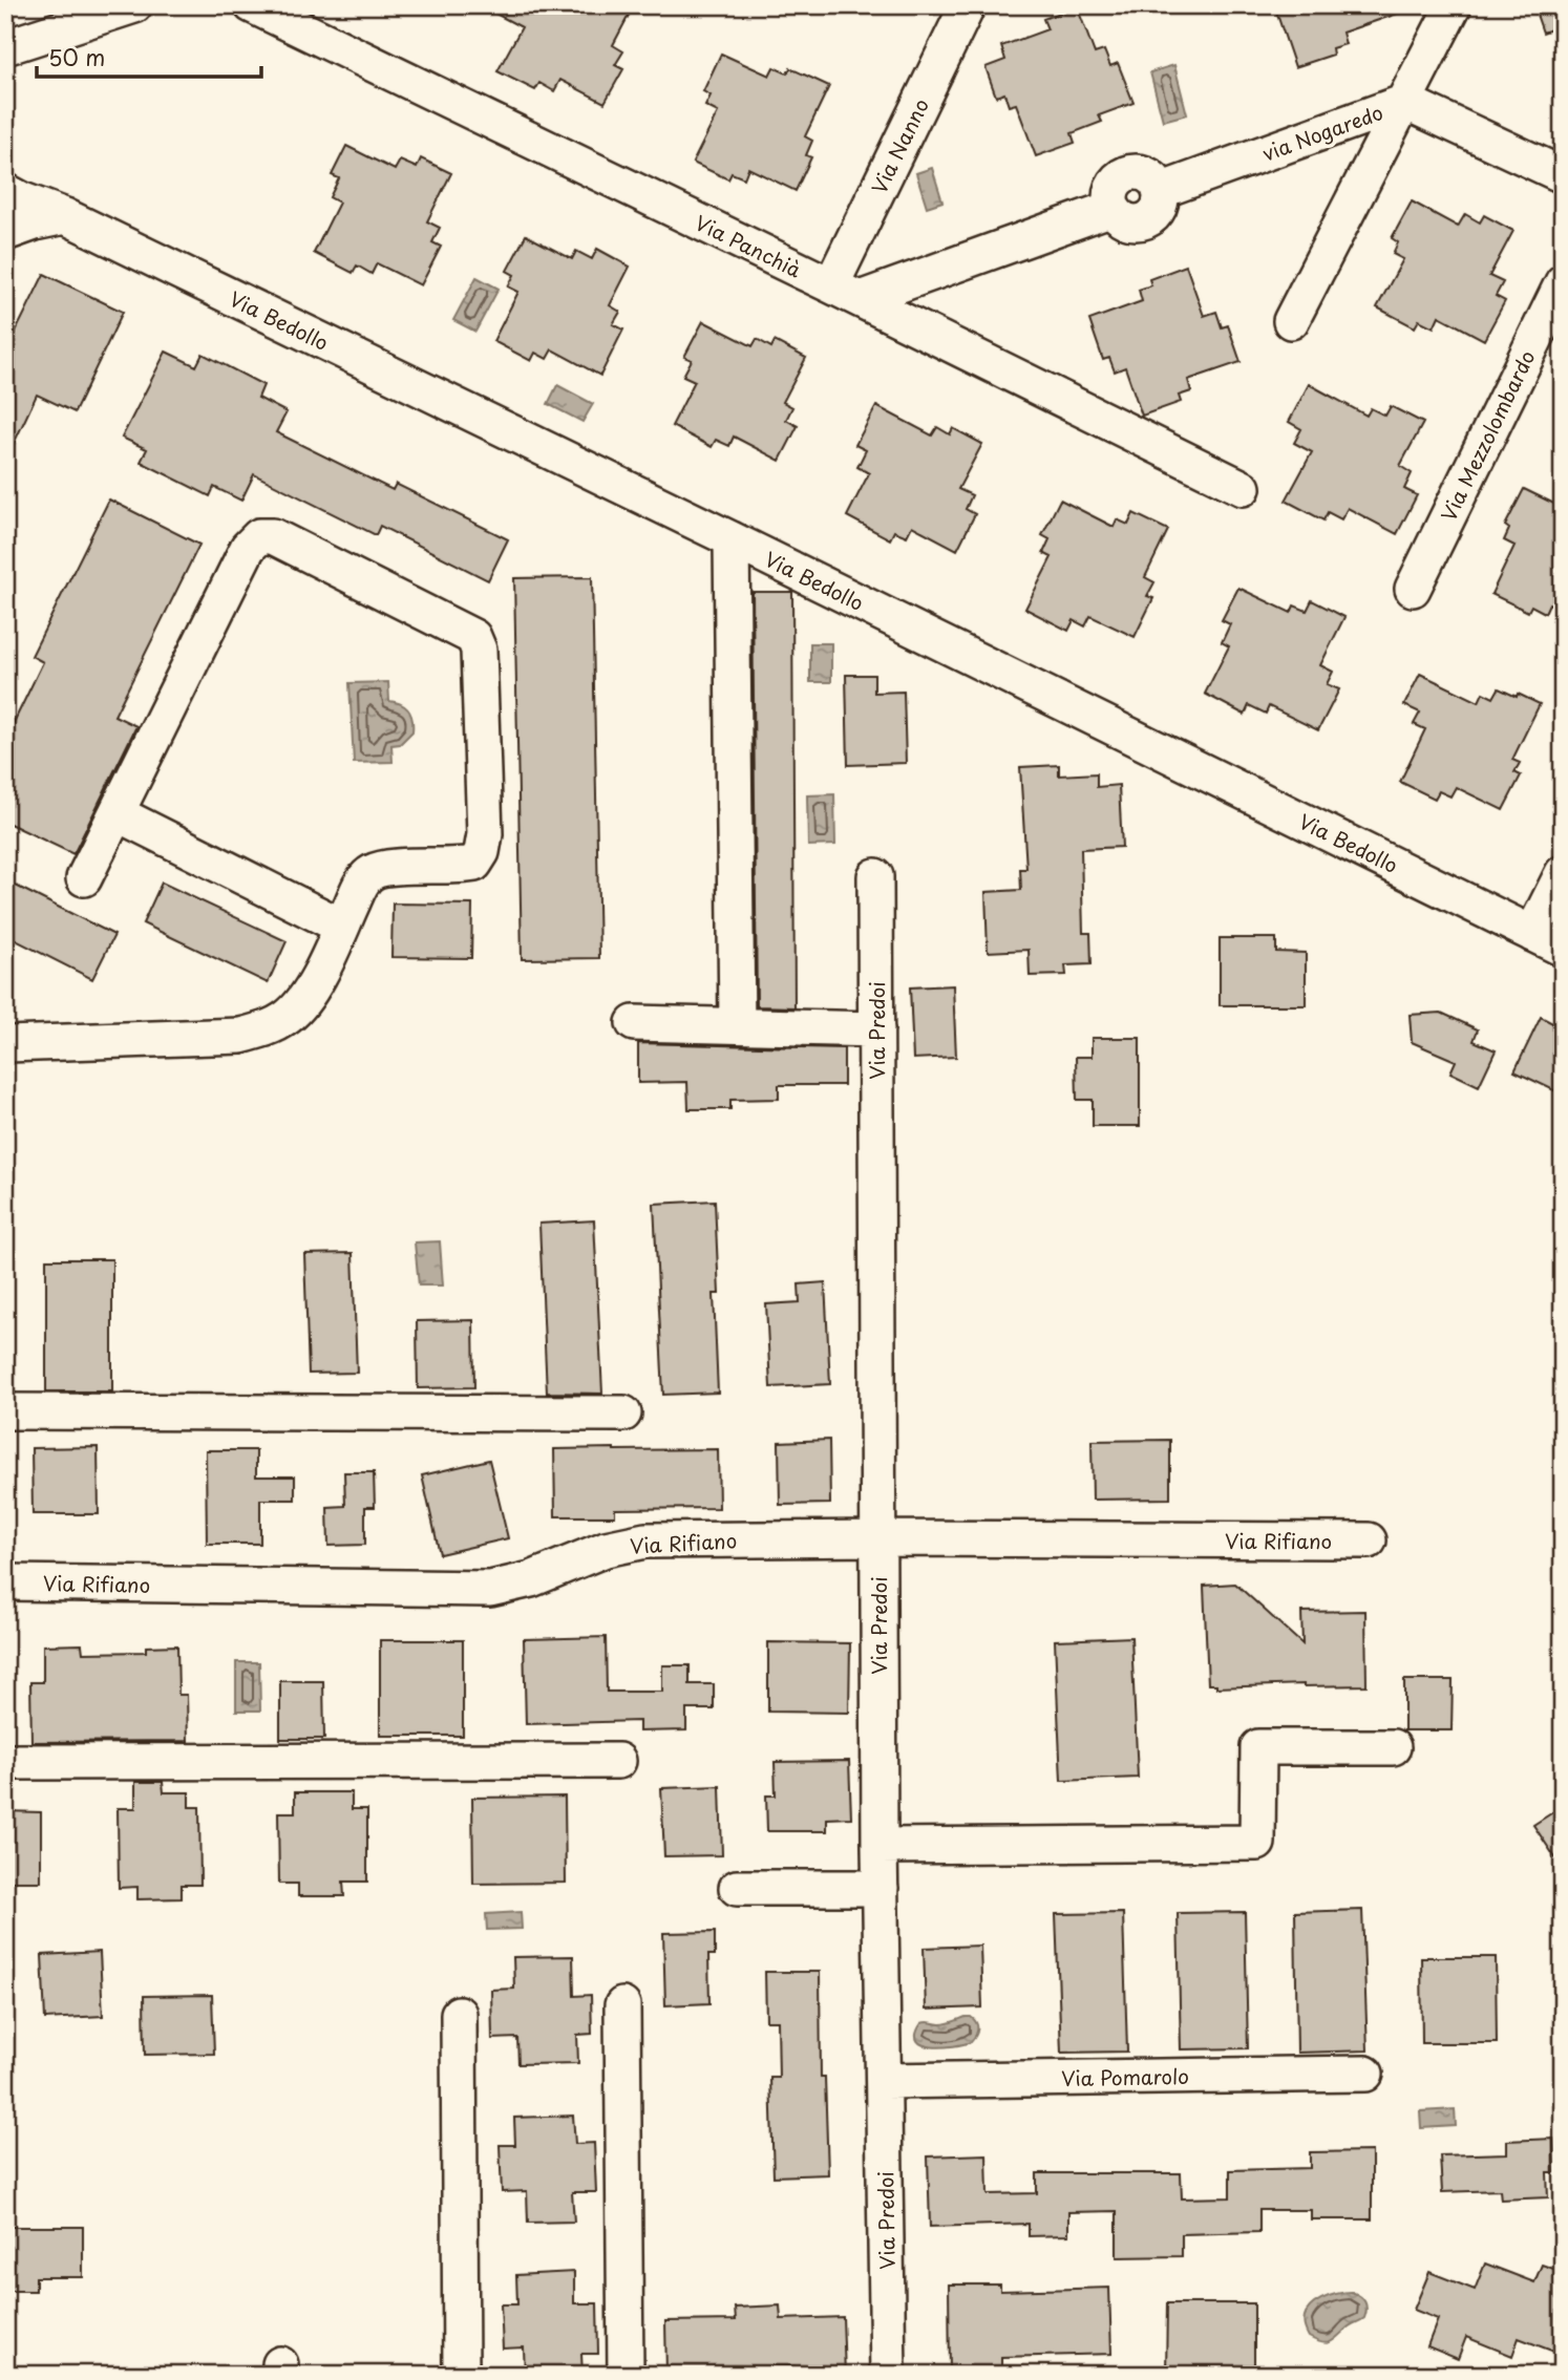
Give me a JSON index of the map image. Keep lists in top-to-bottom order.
{
  "streets": {
    "street": [
      "via Nogaredo",
      "Via Nanno",
      "Via Panchià",
      "Via Bedollo",
      "Via Mezzolombardo",
      "Via Predoi",
      "Via Rifiano",
      "Via Pomarolo"
    ]
  },
  "crossings": [
    ["via Nogaredo", "Via Nanno"],
    ["via Nogaredo", "Via Panchià"],
    ["Via Nanno", "Via Panchià"],
    ["Via Predoi", "Via Rifiano"],
    ["Via Predoi", "Via Pomarolo"]
  ],
  "scale_bar": "50 m"
}
